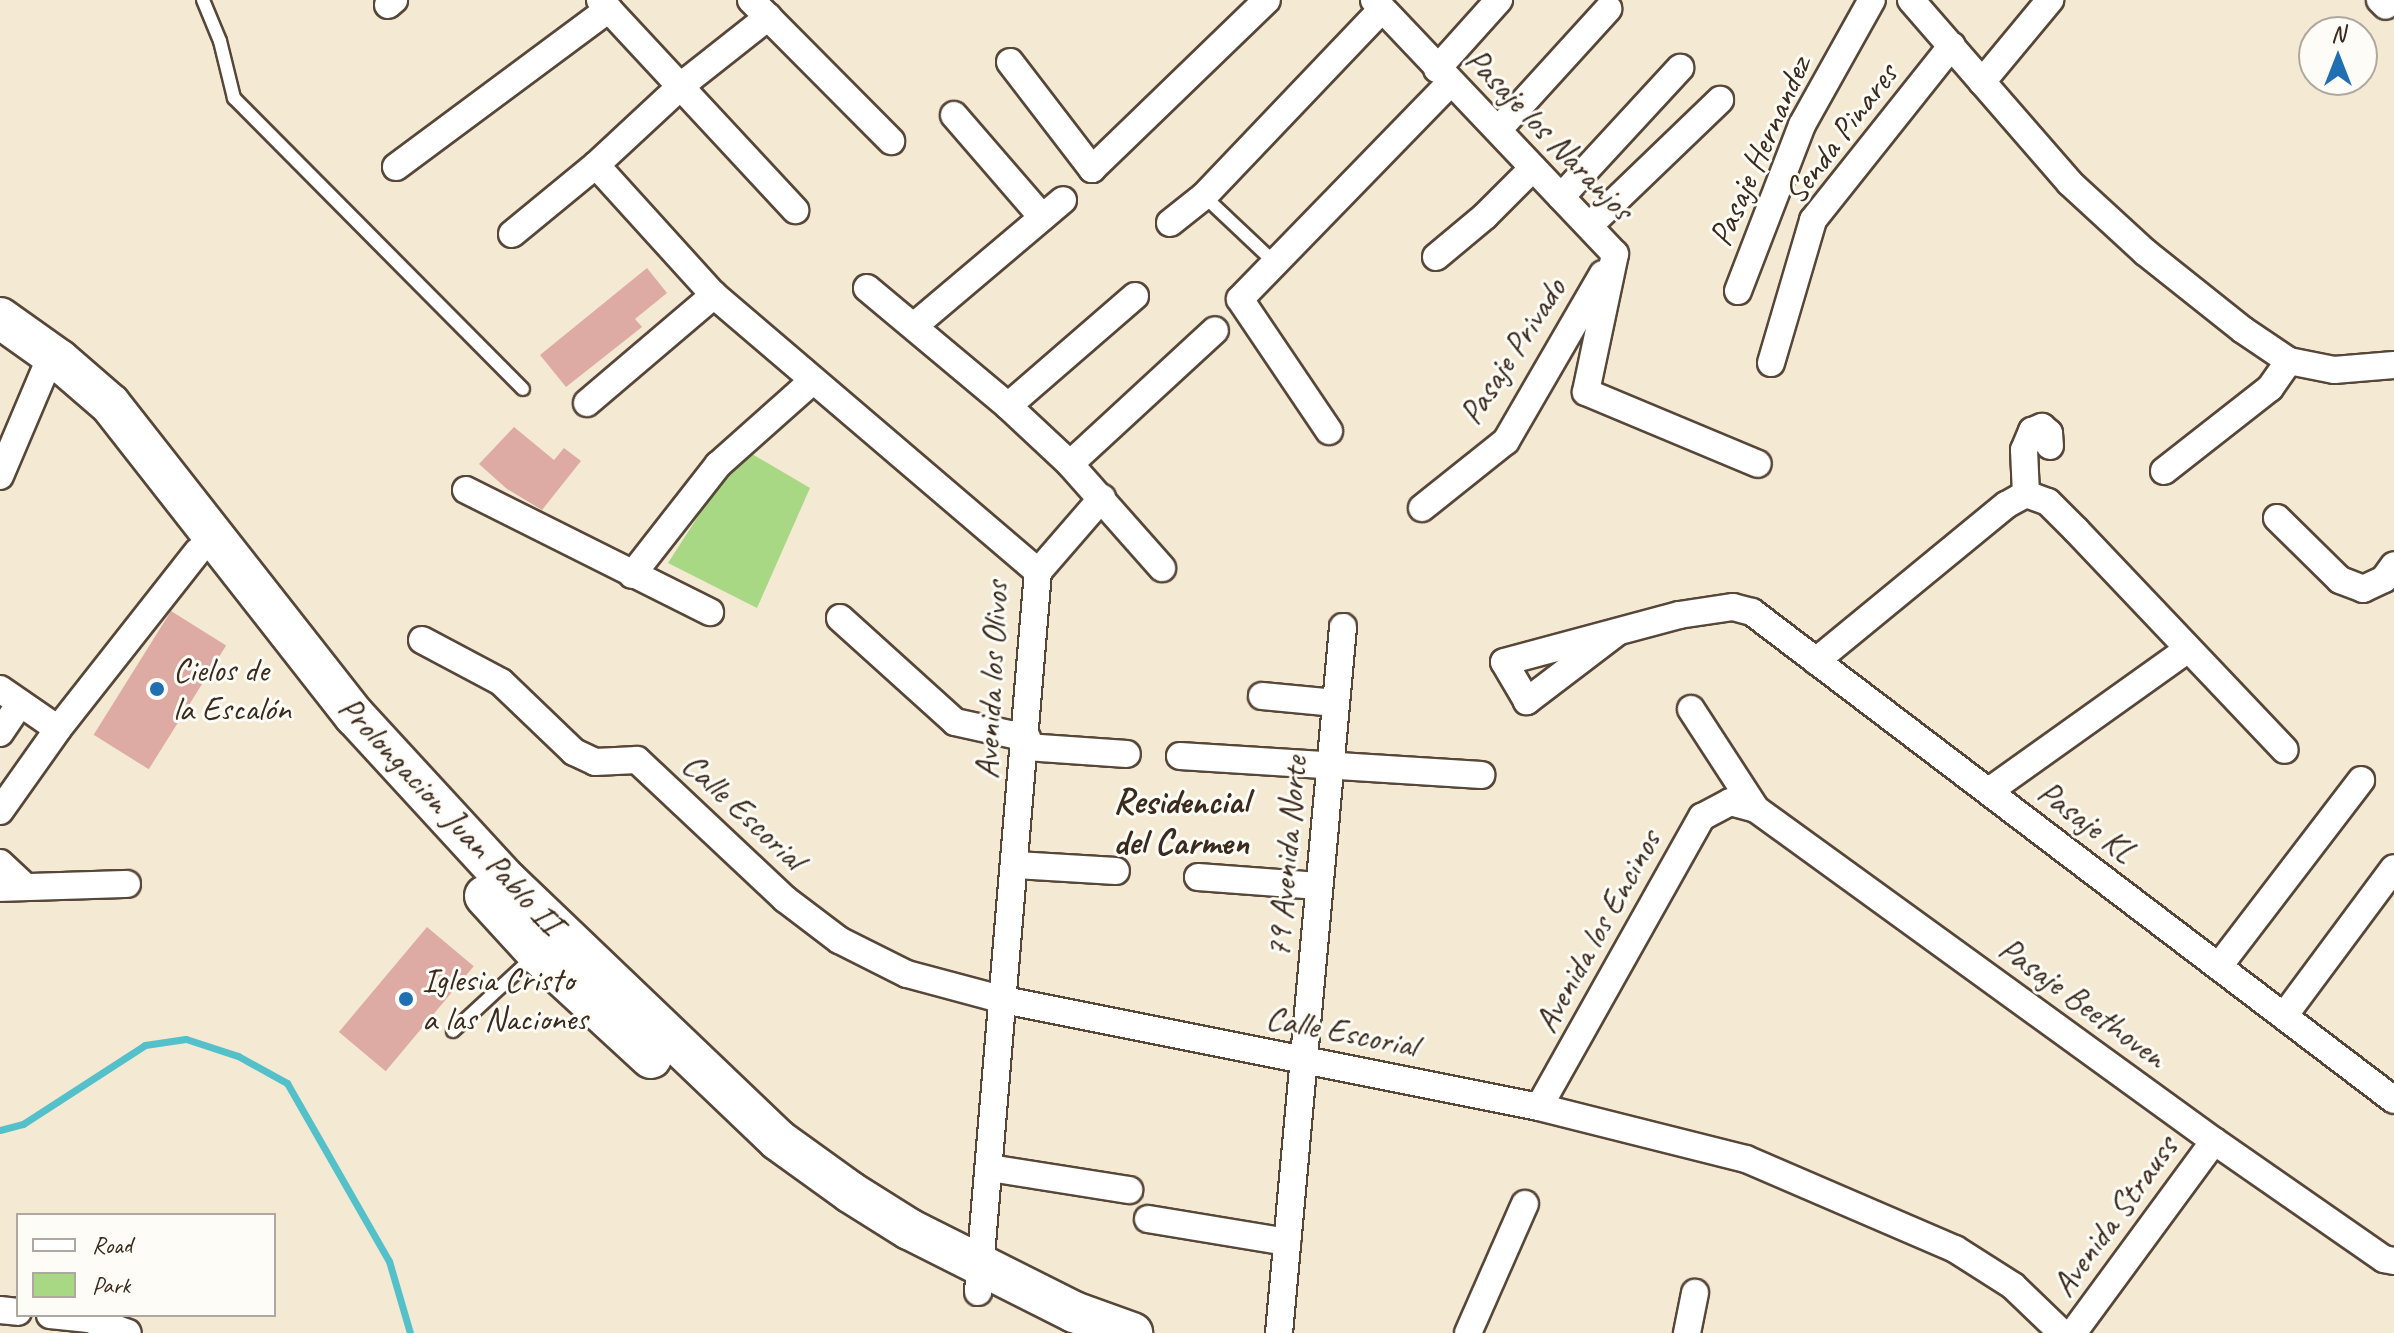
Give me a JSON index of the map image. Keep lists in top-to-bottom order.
{
  "streets": {
    "main road": ["Prolongacion Juan Pablo II"],
    "street": [
      "Senda Pinares",
      "Pasaje los Naranjos",
      "Pasaje Hernandez",
      "Pasaje Privado",
      "Avenida los Olivos",
      "Calle Escorial",
      "Pasaje KL",
      "79 Avenida Norte",
      "Avenida los Encinos",
      "Pasaje Beethoven",
      "Avenida Strauss"
    ]
  },
  "crossings": [
    ["Pasaje los Naranjos", "Pasaje Privado"],
    ["Avenida los Olivos", "Calle Escorial"],
    ["Avenida los Olivos", "Prolongacion Juan Pablo II"],
    ["Calle Escorial", "79 Avenida Norte"],
    ["Calle Escorial", "Avenida los Encinos"],
    ["Avenida los Encinos", "Pasaje Beethoven"],
    ["Pasaje Beethoven", "Avenida Strauss"]
  ],
  "districts": ["Residencial del Carmen"],
  "places": ["Cielos de la Escalón", "Iglesia Cristo a las Naciones"],
  "legend": ["Road", "Park"],
  "north": "top"
}
